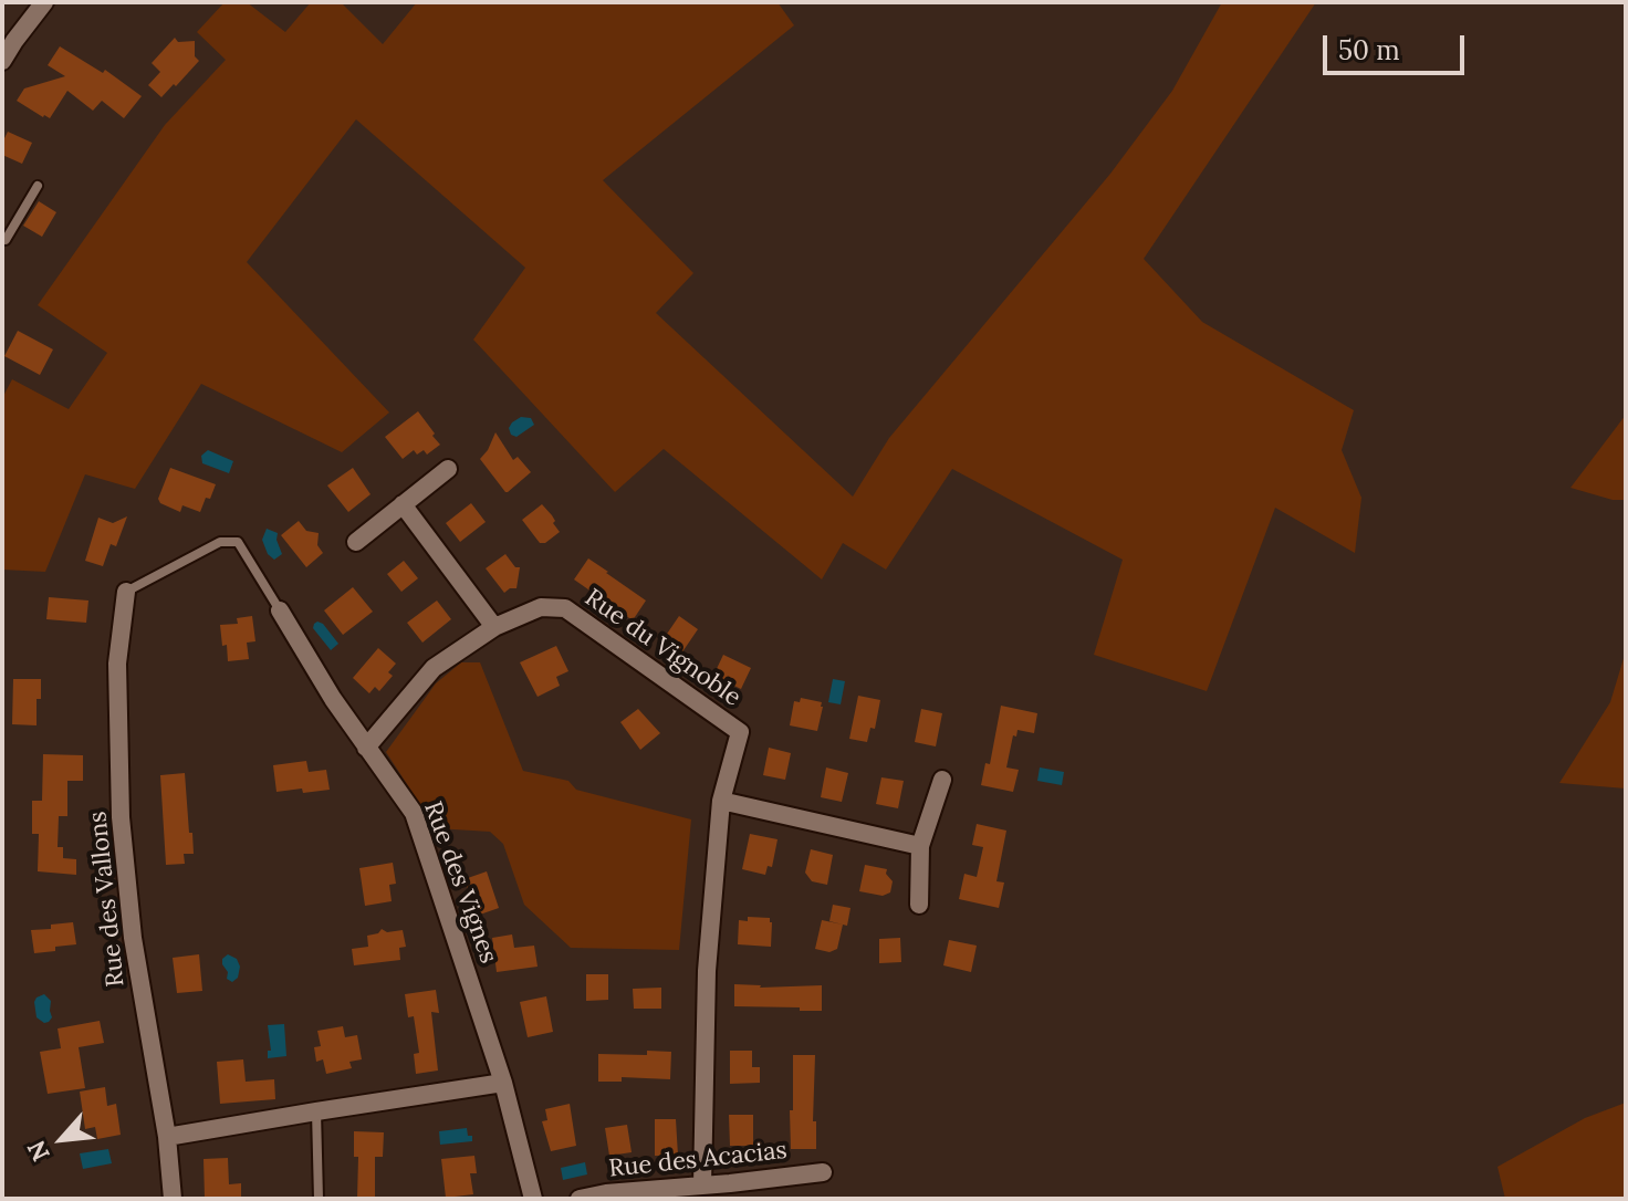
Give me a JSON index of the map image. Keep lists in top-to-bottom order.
{
  "streets": {
    "street": [
      "Rue du Vignoble",
      "Rue des Vignes",
      "Rue des Vallons",
      "Rue des Acacias"
    ]
  },
  "crossings": [
    ["Rue du Vignoble", "Rue des Vignes"],
    ["Rue du Vignoble", "Rue des Acacias"]
  ],
  "scale_bar": "50 m",
  "north": "bottom left"
}
